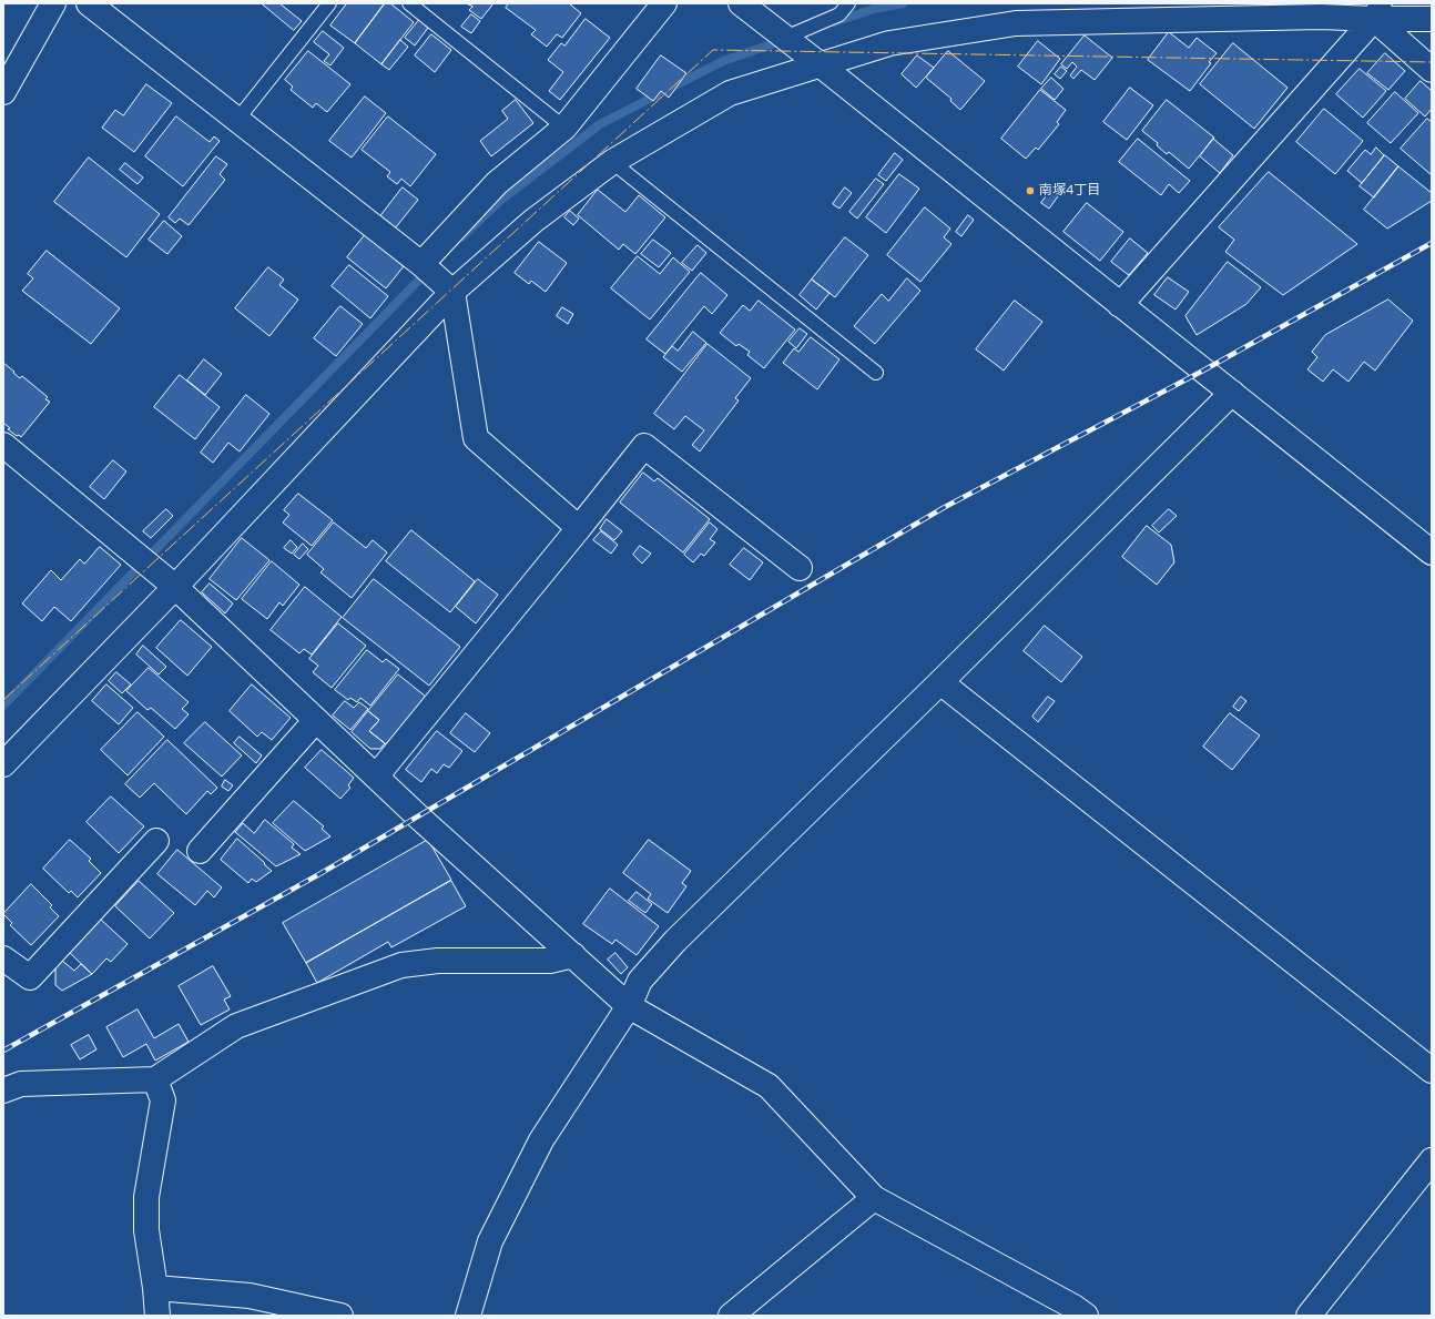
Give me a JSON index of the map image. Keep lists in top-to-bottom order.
{
  "places": ["南塚4丁目"]
}
